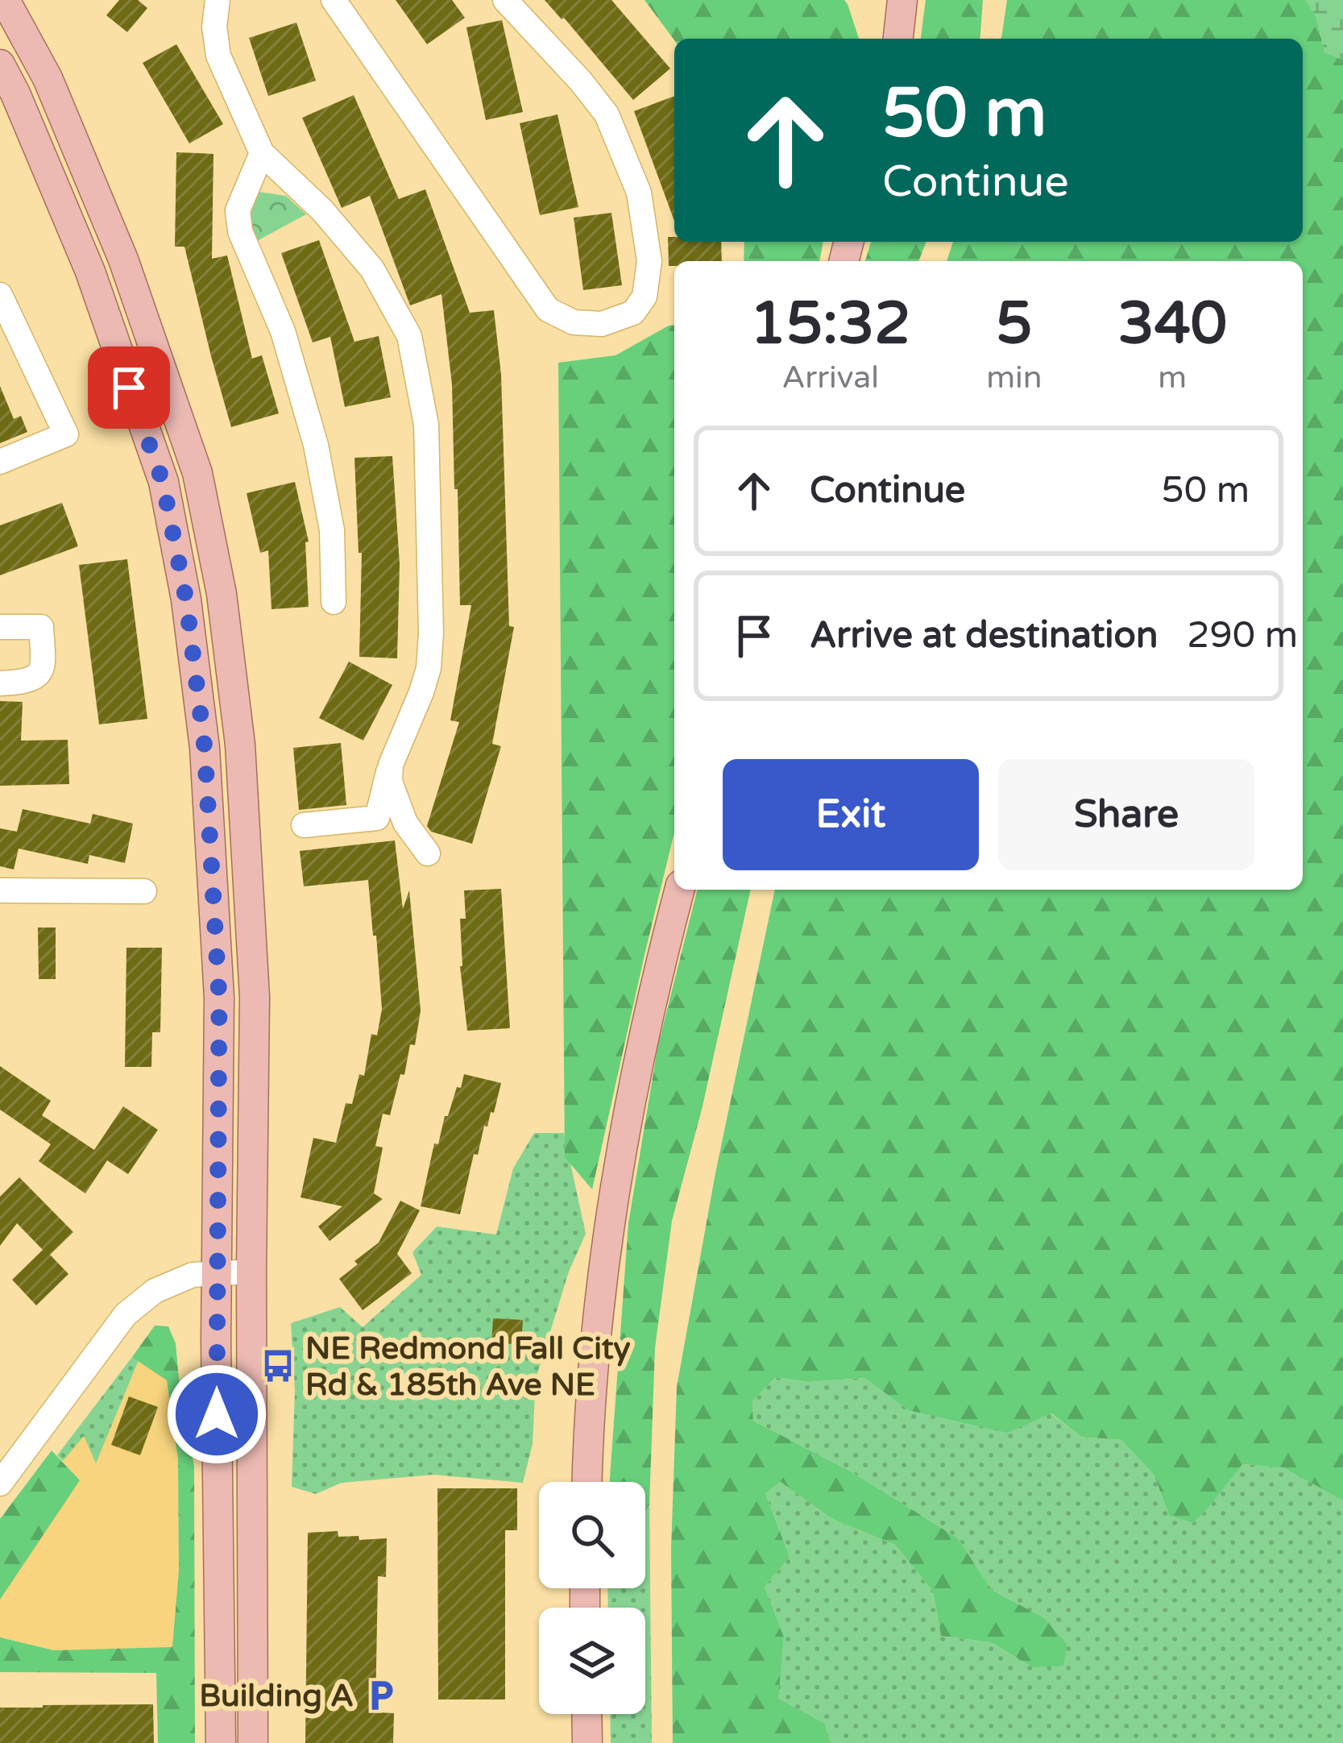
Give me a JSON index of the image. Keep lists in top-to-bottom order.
{
  "places": {
    "bus stop": ["NE Redmond Fall City Rd & 185th Ave NE"],
    "parking": ["Building A"]
  },
  "page": {
    "turn": ["50 m", "Continue"],
    "eta": [
      "15:32",
      "Arrival",
      "5",
      "min",
      "340",
      "m"
    ],
    "list": [
      {
        "name": "Continue",
        "value": "50 m"
      },
      {
        "name": "Arrive at destination",
        "value": "290 m"
      }
    ],
    "buttons": ["Exit", "Share"]
  }
}
